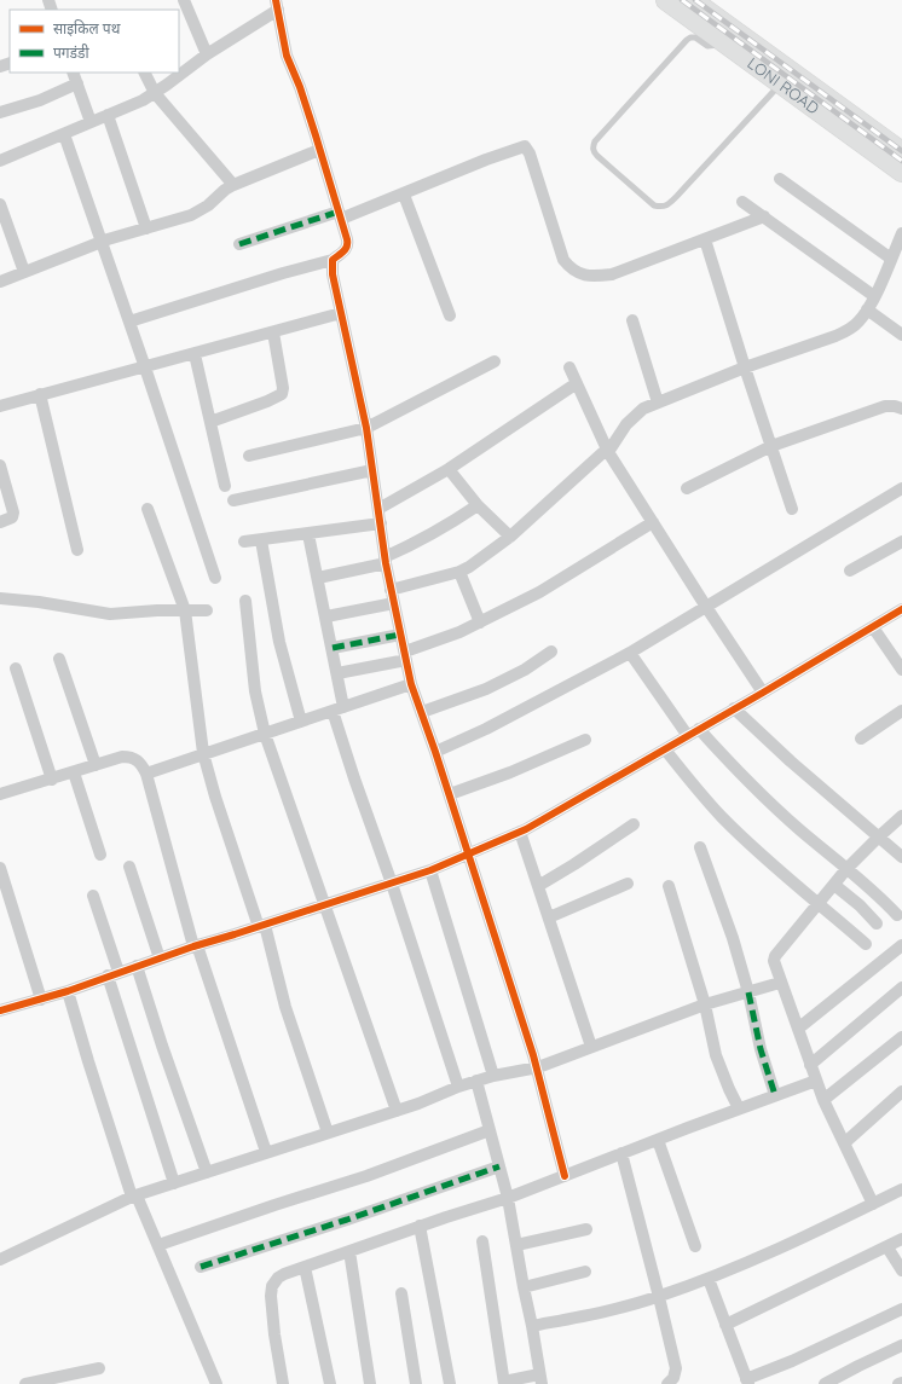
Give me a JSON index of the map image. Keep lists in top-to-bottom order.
{
  "streets": {
    "highway": ["LONI ROAD"]
  },
  "legend": ["साइकिल पथ", "पगडंडी"]
}
